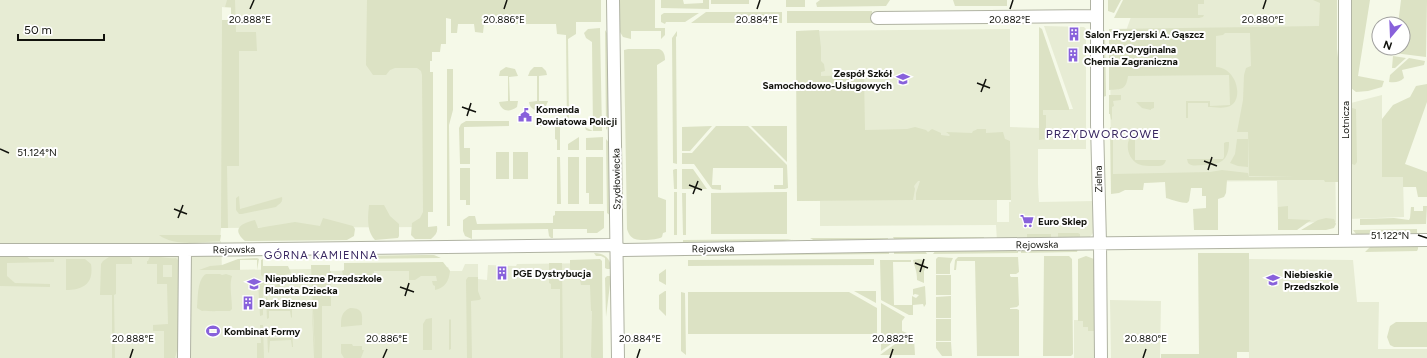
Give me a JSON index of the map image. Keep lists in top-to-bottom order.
{
  "streets": {
    "street": [
      "Lotnicza",
      "Szydłowiecka",
      "Zielna",
      "Rejowska"
    ]
  },
  "crossings": [
    ["Lotnicza", "Rejowska"],
    ["Szydłowiecka", "Rejowska"],
    ["Zielna", "Rejowska"]
  ],
  "districts": ["PRZYDWORCOWE", "GÓRNA KAMIENNA"],
  "places": {
    "building": [
      "Salon Fryzjerski A. Gąszcz",
      "NIKMAR Oryginalna Chemia Zagraniczna",
      "PGE Dystrybucja",
      "Park Biznesu"
    ],
    "school or university": ["Zespół Szkół Samochodowo-Usługowych", "Niebieskie Przedszkole", "Niepubliczne Przedszkole Planeta Dziecka"],
    "public building": ["Komenda Powiatowa Policji"],
    "supermarket": ["Euro Sklep"],
    "sports": ["Kombinat Formy"]
  },
  "scale_bar": "50 m",
  "north": "bottom",
  "coordinates": [
    "20.888°E",
    "20.882°E",
    "20.886°E",
    "20.884°E",
    "20.880°E",
    "51.124°N",
    "51.122°N"
  ]
}
